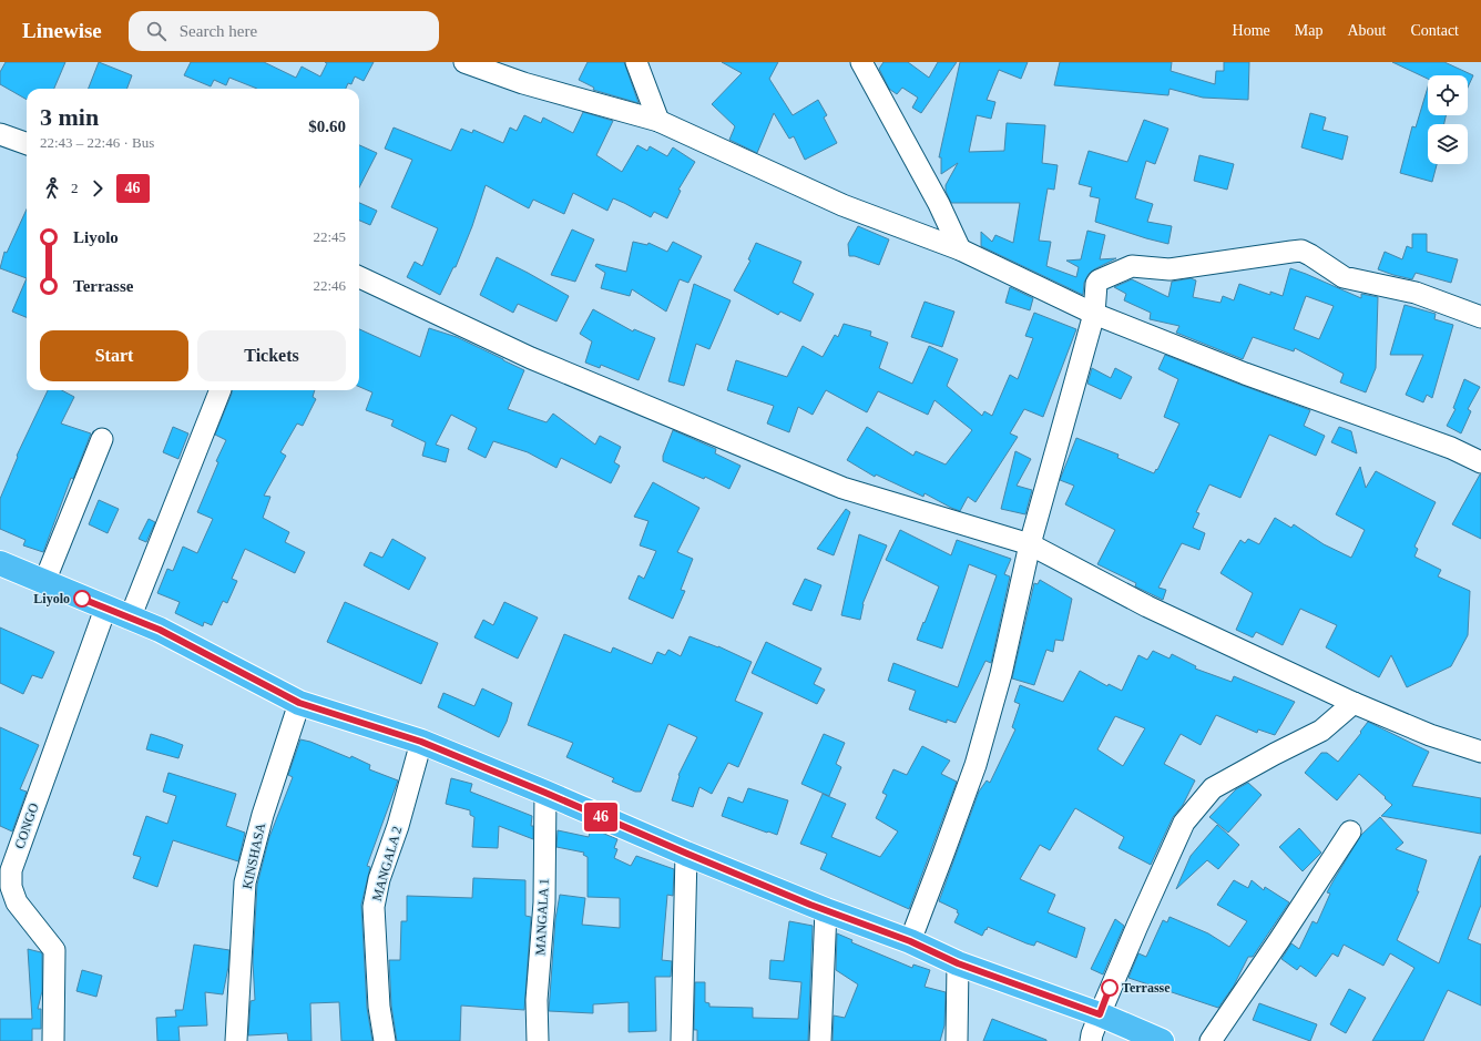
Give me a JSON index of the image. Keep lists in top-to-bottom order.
{
  "streets": {
    "street": [
      "CONGO",
      "KINSHASA",
      "MANGALA 2",
      "MANGALA 1"
    ]
  },
  "places": ["Liyolo", "Terrasse"],
  "lines": ["bus line 46"],
  "page": {
    "header": "Linewise",
    "search": "Search here",
    "nav": [
      "Home",
      "Map",
      "About",
      "Contact"
    ],
    "on_map": "46",
    "heading": ["3 min", "22:43 – 22:46 · Bus", "$0.60"],
    "legs": ["2", "46"],
    "list": [
      {
        "name": "Liyolo",
        "value": "22:45"
      },
      {
        "name": "Terrasse",
        "value": "22:46"
      }
    ],
    "buttons": ["Start", "Tickets"]
  }
}
